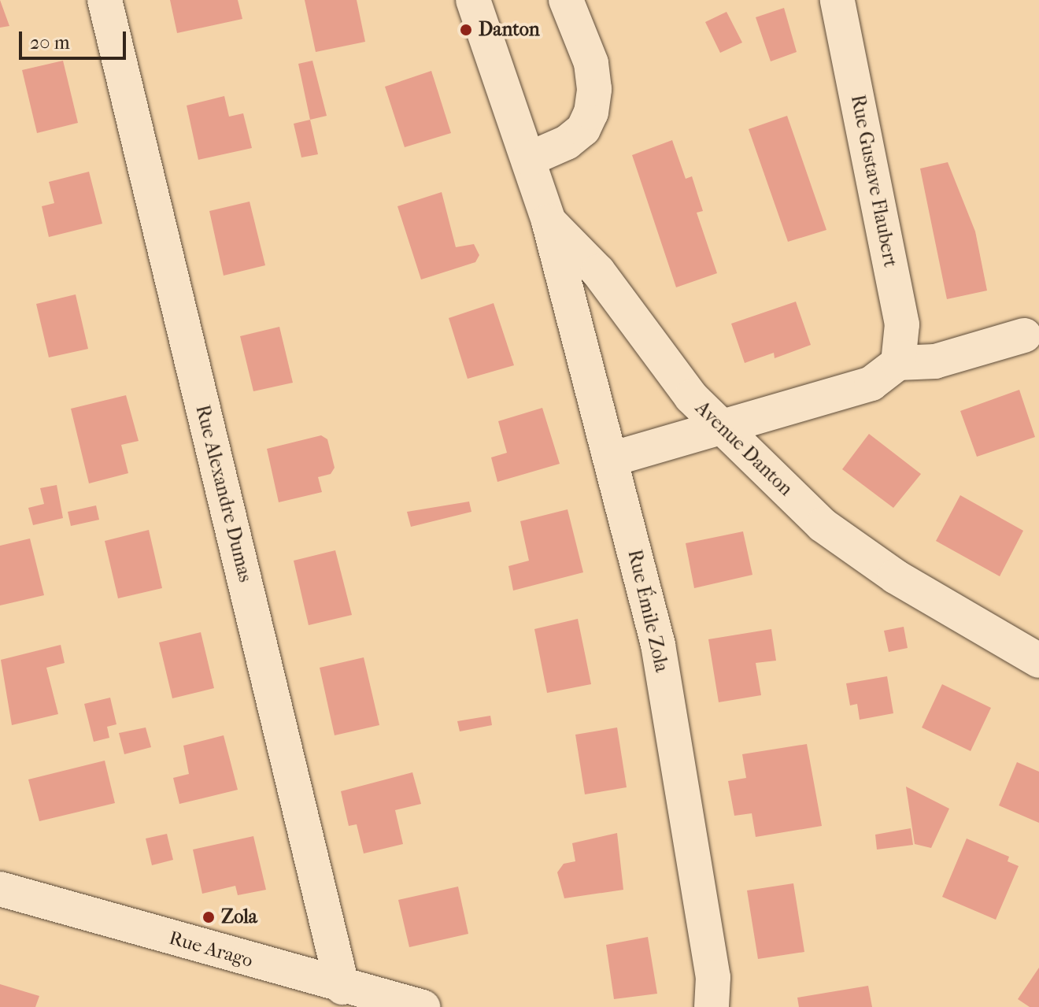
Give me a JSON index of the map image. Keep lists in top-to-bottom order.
{
  "streets": {
    "street": [
      "Rue Gustave Flaubert",
      "Avenue Danton",
      "Rue Alexandre Dumas",
      "Rue Émile Zola",
      "Rue Arago"
    ]
  },
  "crossings": [
    ["Avenue Danton", "Rue Émile Zola"],
    ["Rue Alexandre Dumas", "Rue Arago"]
  ],
  "places": ["Danton", "Zola"],
  "scale_bar": "20 m"
}
